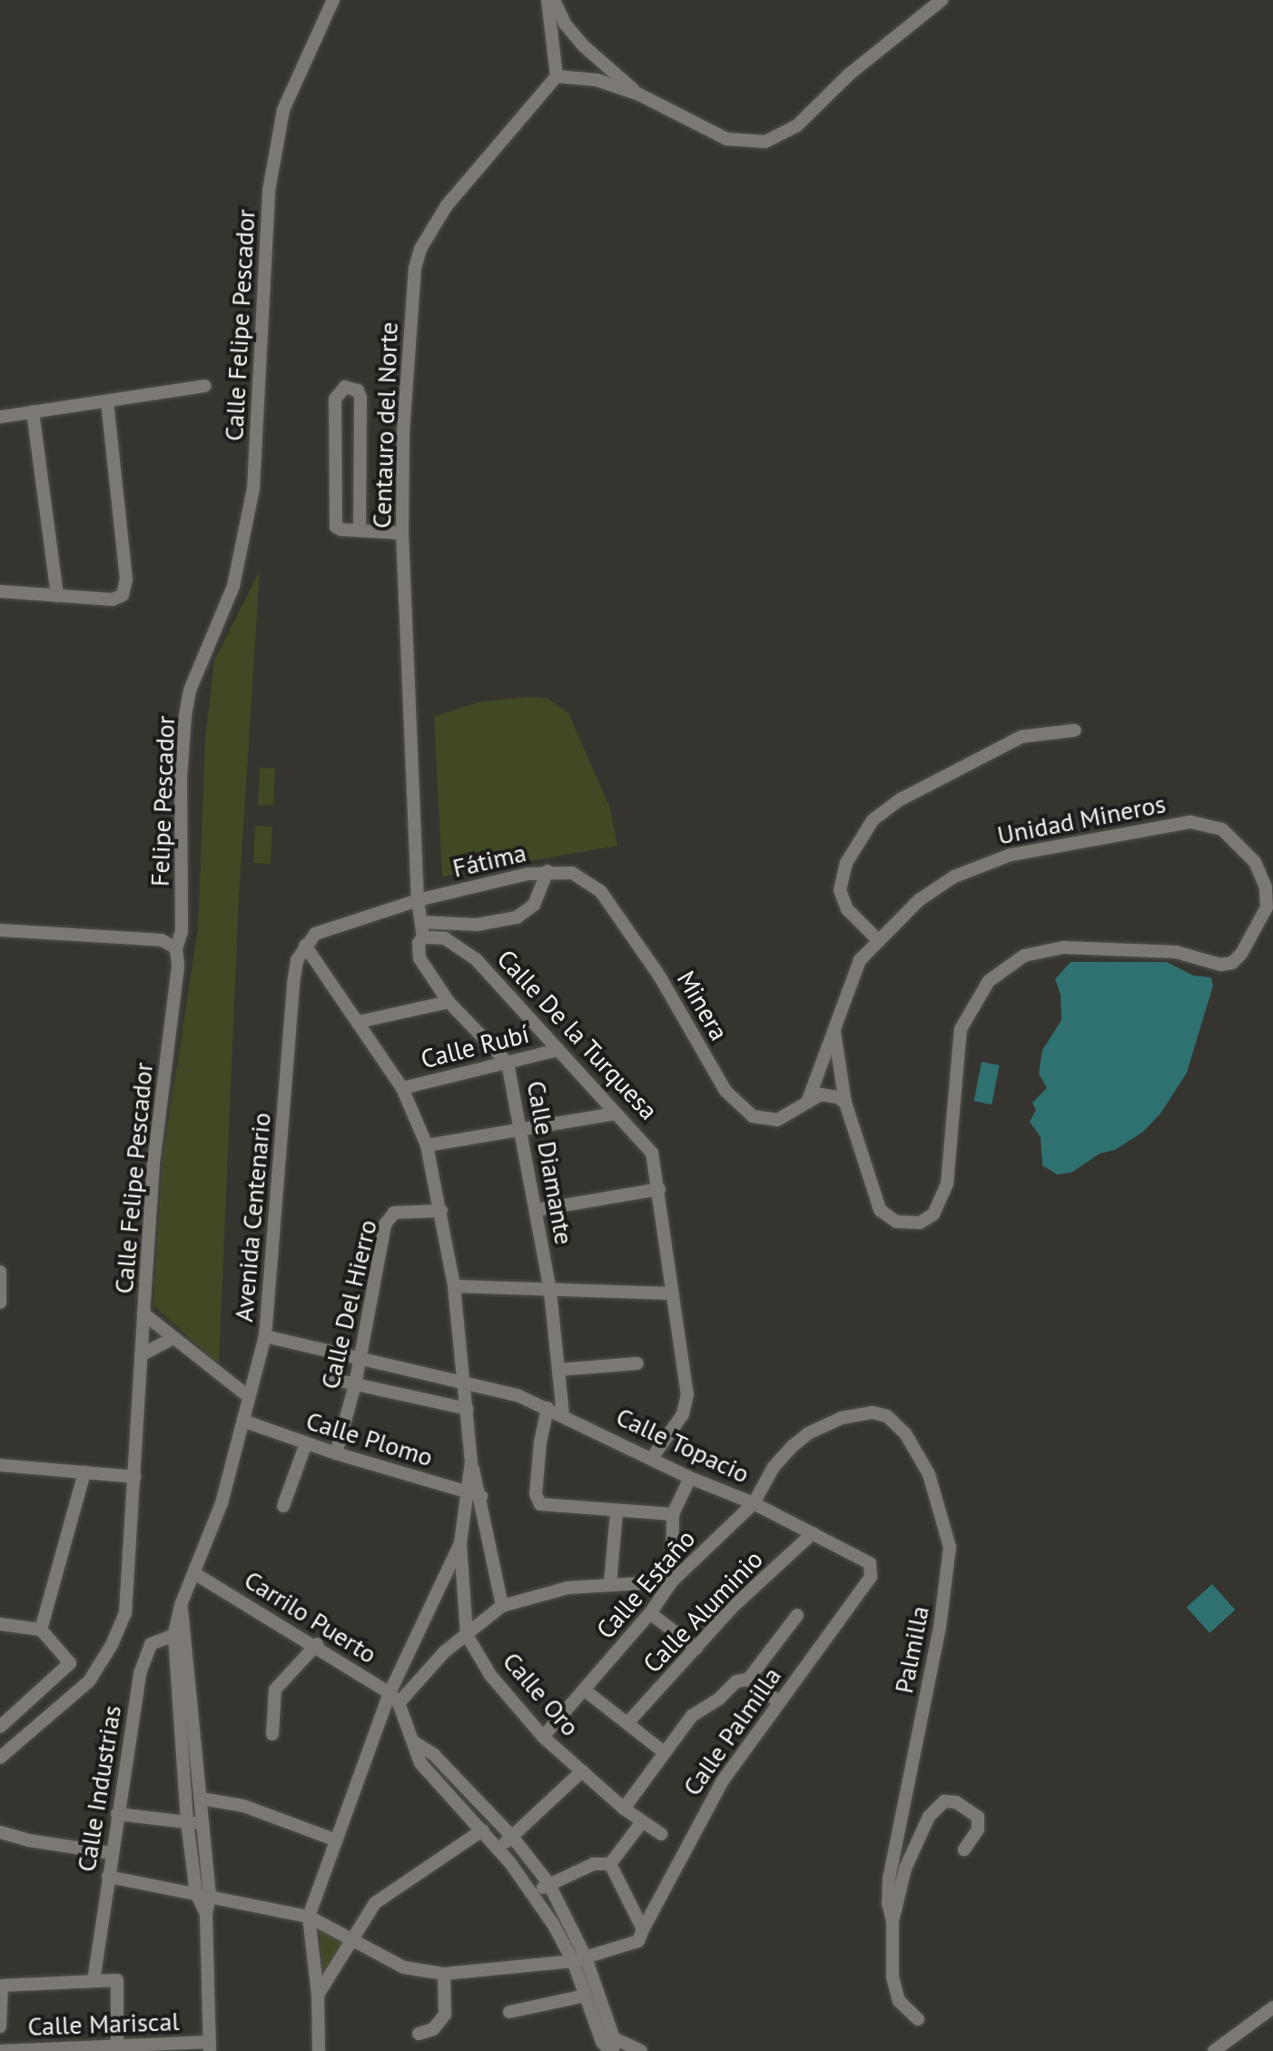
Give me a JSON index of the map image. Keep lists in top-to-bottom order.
{
  "streets": {
    "street": [
      "Calle Felipe Pescador",
      "Centauro del Norte",
      "Felipe Pescador",
      "Unidad Mineros",
      "Fátima",
      "Minera",
      "Calle De la Turquesa",
      "Calle Rubí",
      "Calle Diamante",
      "Avenida Centenario",
      "Calle Del Hierro",
      "Calle Plomo",
      "Calle Topacio",
      "Calle Estaño",
      "Calle Aluminio",
      "Carrilo Puerto",
      "Palmilla",
      "Calle Oro",
      "Calle Palmilla",
      "Calle Industrias",
      "Calle Mariscal"
    ]
  },
  "crossings": [
    ["Calle Felipe Pescador", "Felipe Pescador"],
    ["Calle Felipe Pescador", "Avenida Centenario"],
    ["Centauro del Norte", "Fátima"],
    ["Centauro del Norte", "Calle Diamante"],
    ["Unidad Mineros", "Minera"],
    ["Fátima", "Minera"],
    ["Fátima", "Calle Diamante"],
    ["Calle De la Turquesa", "Calle Rubí"],
    ["Calle De la Turquesa", "Calle Diamante"],
    ["Calle De la Turquesa", "Calle Topacio"],
    ["Calle Rubí", "Calle Diamante"],
    ["Calle Diamante", "Calle Topacio"],
    ["Avenida Centenario", "Calle Plomo"],
    ["Avenida Centenario", "Calle Topacio"],
    ["Avenida Centenario", "Carrilo Puerto"],
    ["Avenida Centenario", "Calle Industrias"],
    ["Avenida Centenario", "Calle Mariscal"],
    ["Calle Del Hierro", "Calle Plomo"],
    ["Calle Del Hierro", "Calle Topacio"],
    ["Calle Topacio", "Calle Estaño"],
    ["Calle Topacio", "Calle Aluminio"],
    ["Calle Topacio", "Calle Palmilla"],
    ["Calle Estaño", "Palmilla"],
    ["Calle Estaño", "Calle Oro"]
  ]
}
